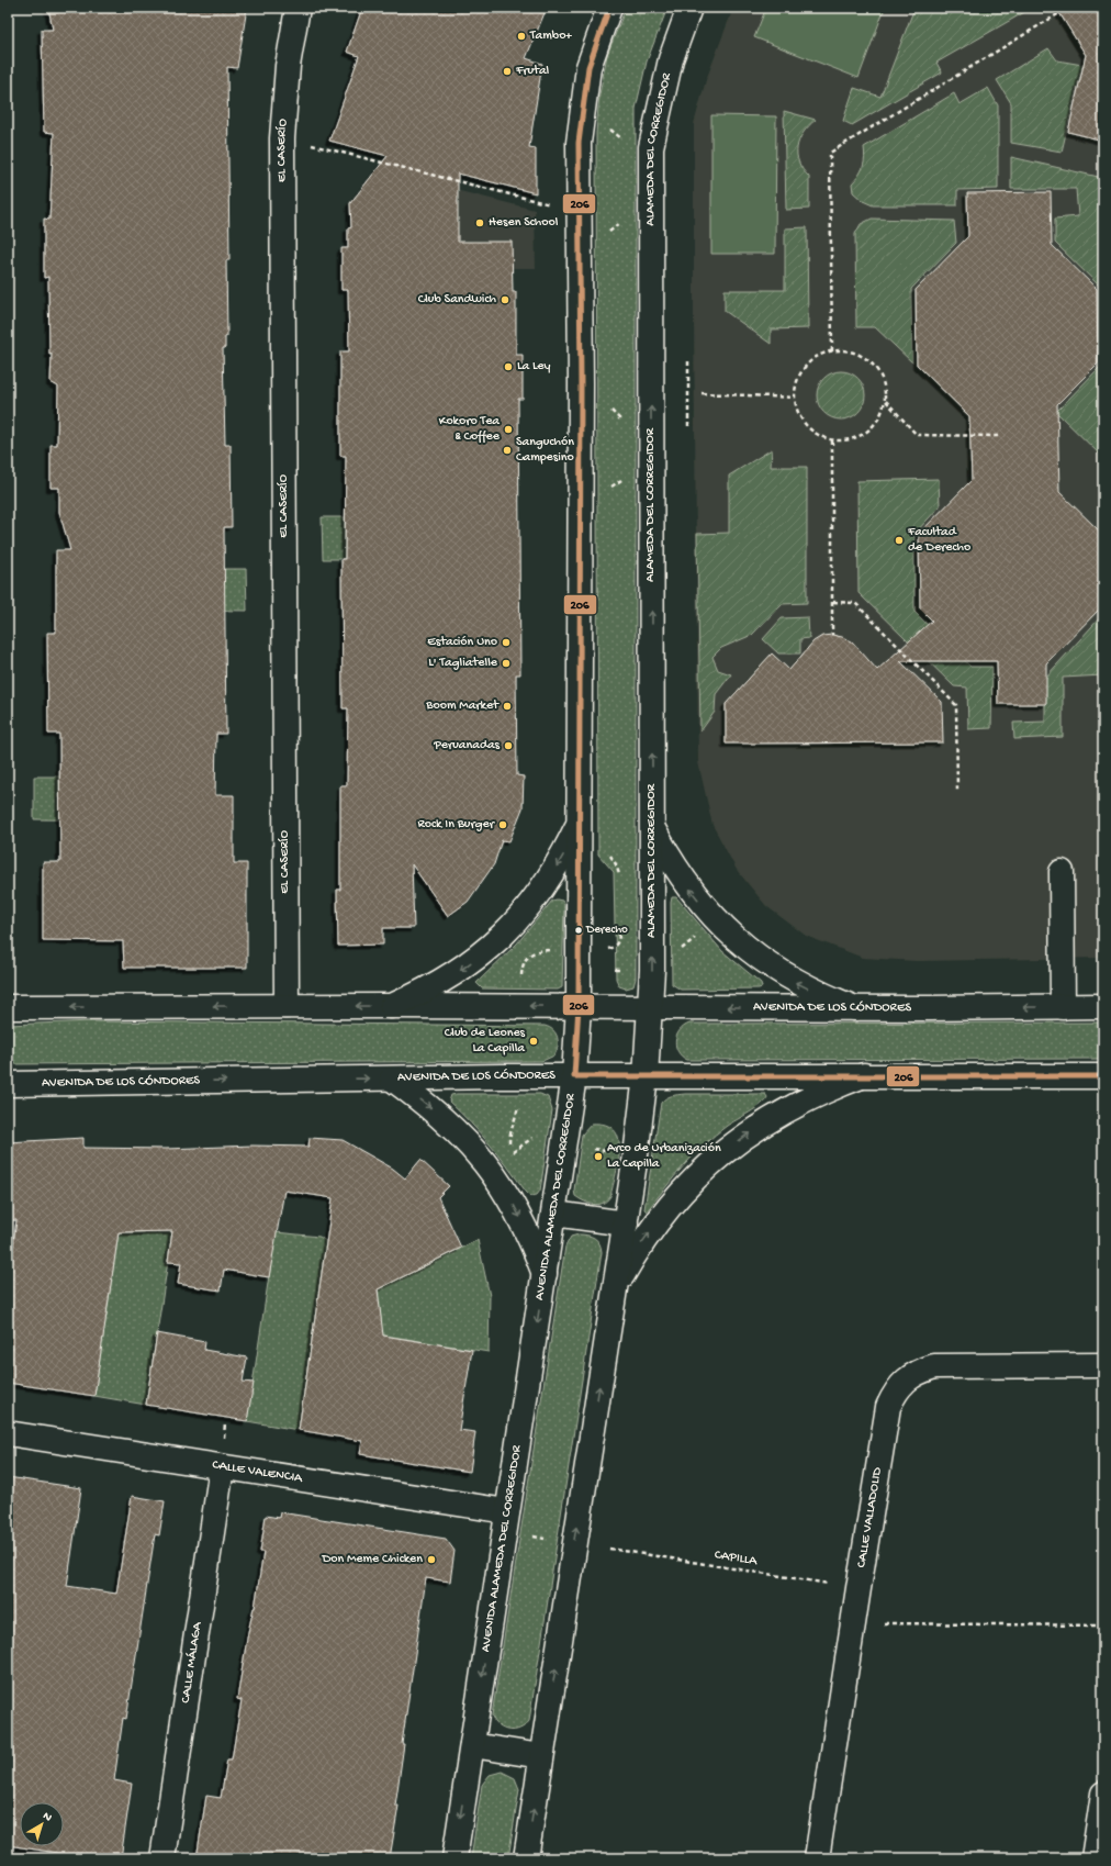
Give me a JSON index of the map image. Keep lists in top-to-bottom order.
{
  "streets": {
    "main road": [
      "ALAMEDA DEL CORREGIDOR",
      "EL CASERÍO",
      "AVENIDA DE LOS CÓNDORES",
      "AVENIDA ALAMEDA DEL CORREGIDOR",
      "CALLE VALENCIA",
      "CALLE VALLADOLID",
      "CALLE MÁLAGA"
    ],
    "path": ["CAPILLA"]
  },
  "crossings": [
    ["ALAMEDA DEL CORREGIDOR", "AVENIDA DE LOS CÓNDORES"],
    ["EL CASERÍO", "AVENIDA DE LOS CÓNDORES"],
    ["AVENIDA DE LOS CÓNDORES", "AVENIDA ALAMEDA DEL CORREGIDOR"],
    ["AVENIDA ALAMEDA DEL CORREGIDOR", "CALLE VALENCIA"],
    ["CALLE VALENCIA", "CALLE MÁLAGA"],
    ["CALLE VALLADOLID", "CAPILLA"]
  ],
  "one_way": ["ALAMEDA DEL CORREGIDOR"],
  "places": [
    "Tambo+",
    "Frutal",
    "Hesen School",
    "Club Sandwich",
    "La Ley",
    "Kokoro Tea & Coffee",
    "Sanguchón Campesino",
    "Facultad de Derecho",
    "Estación Uno",
    "L' Tagliatelle",
    "Boom Market",
    "Peruanadas",
    "Rock In Burger",
    "Derecho",
    "Club de Leones La Capilla",
    "Arco de Urbanización La Capilla",
    "Don Meme Chicken"
  ],
  "lines": ["transit line 206"],
  "north": "top right"
}
